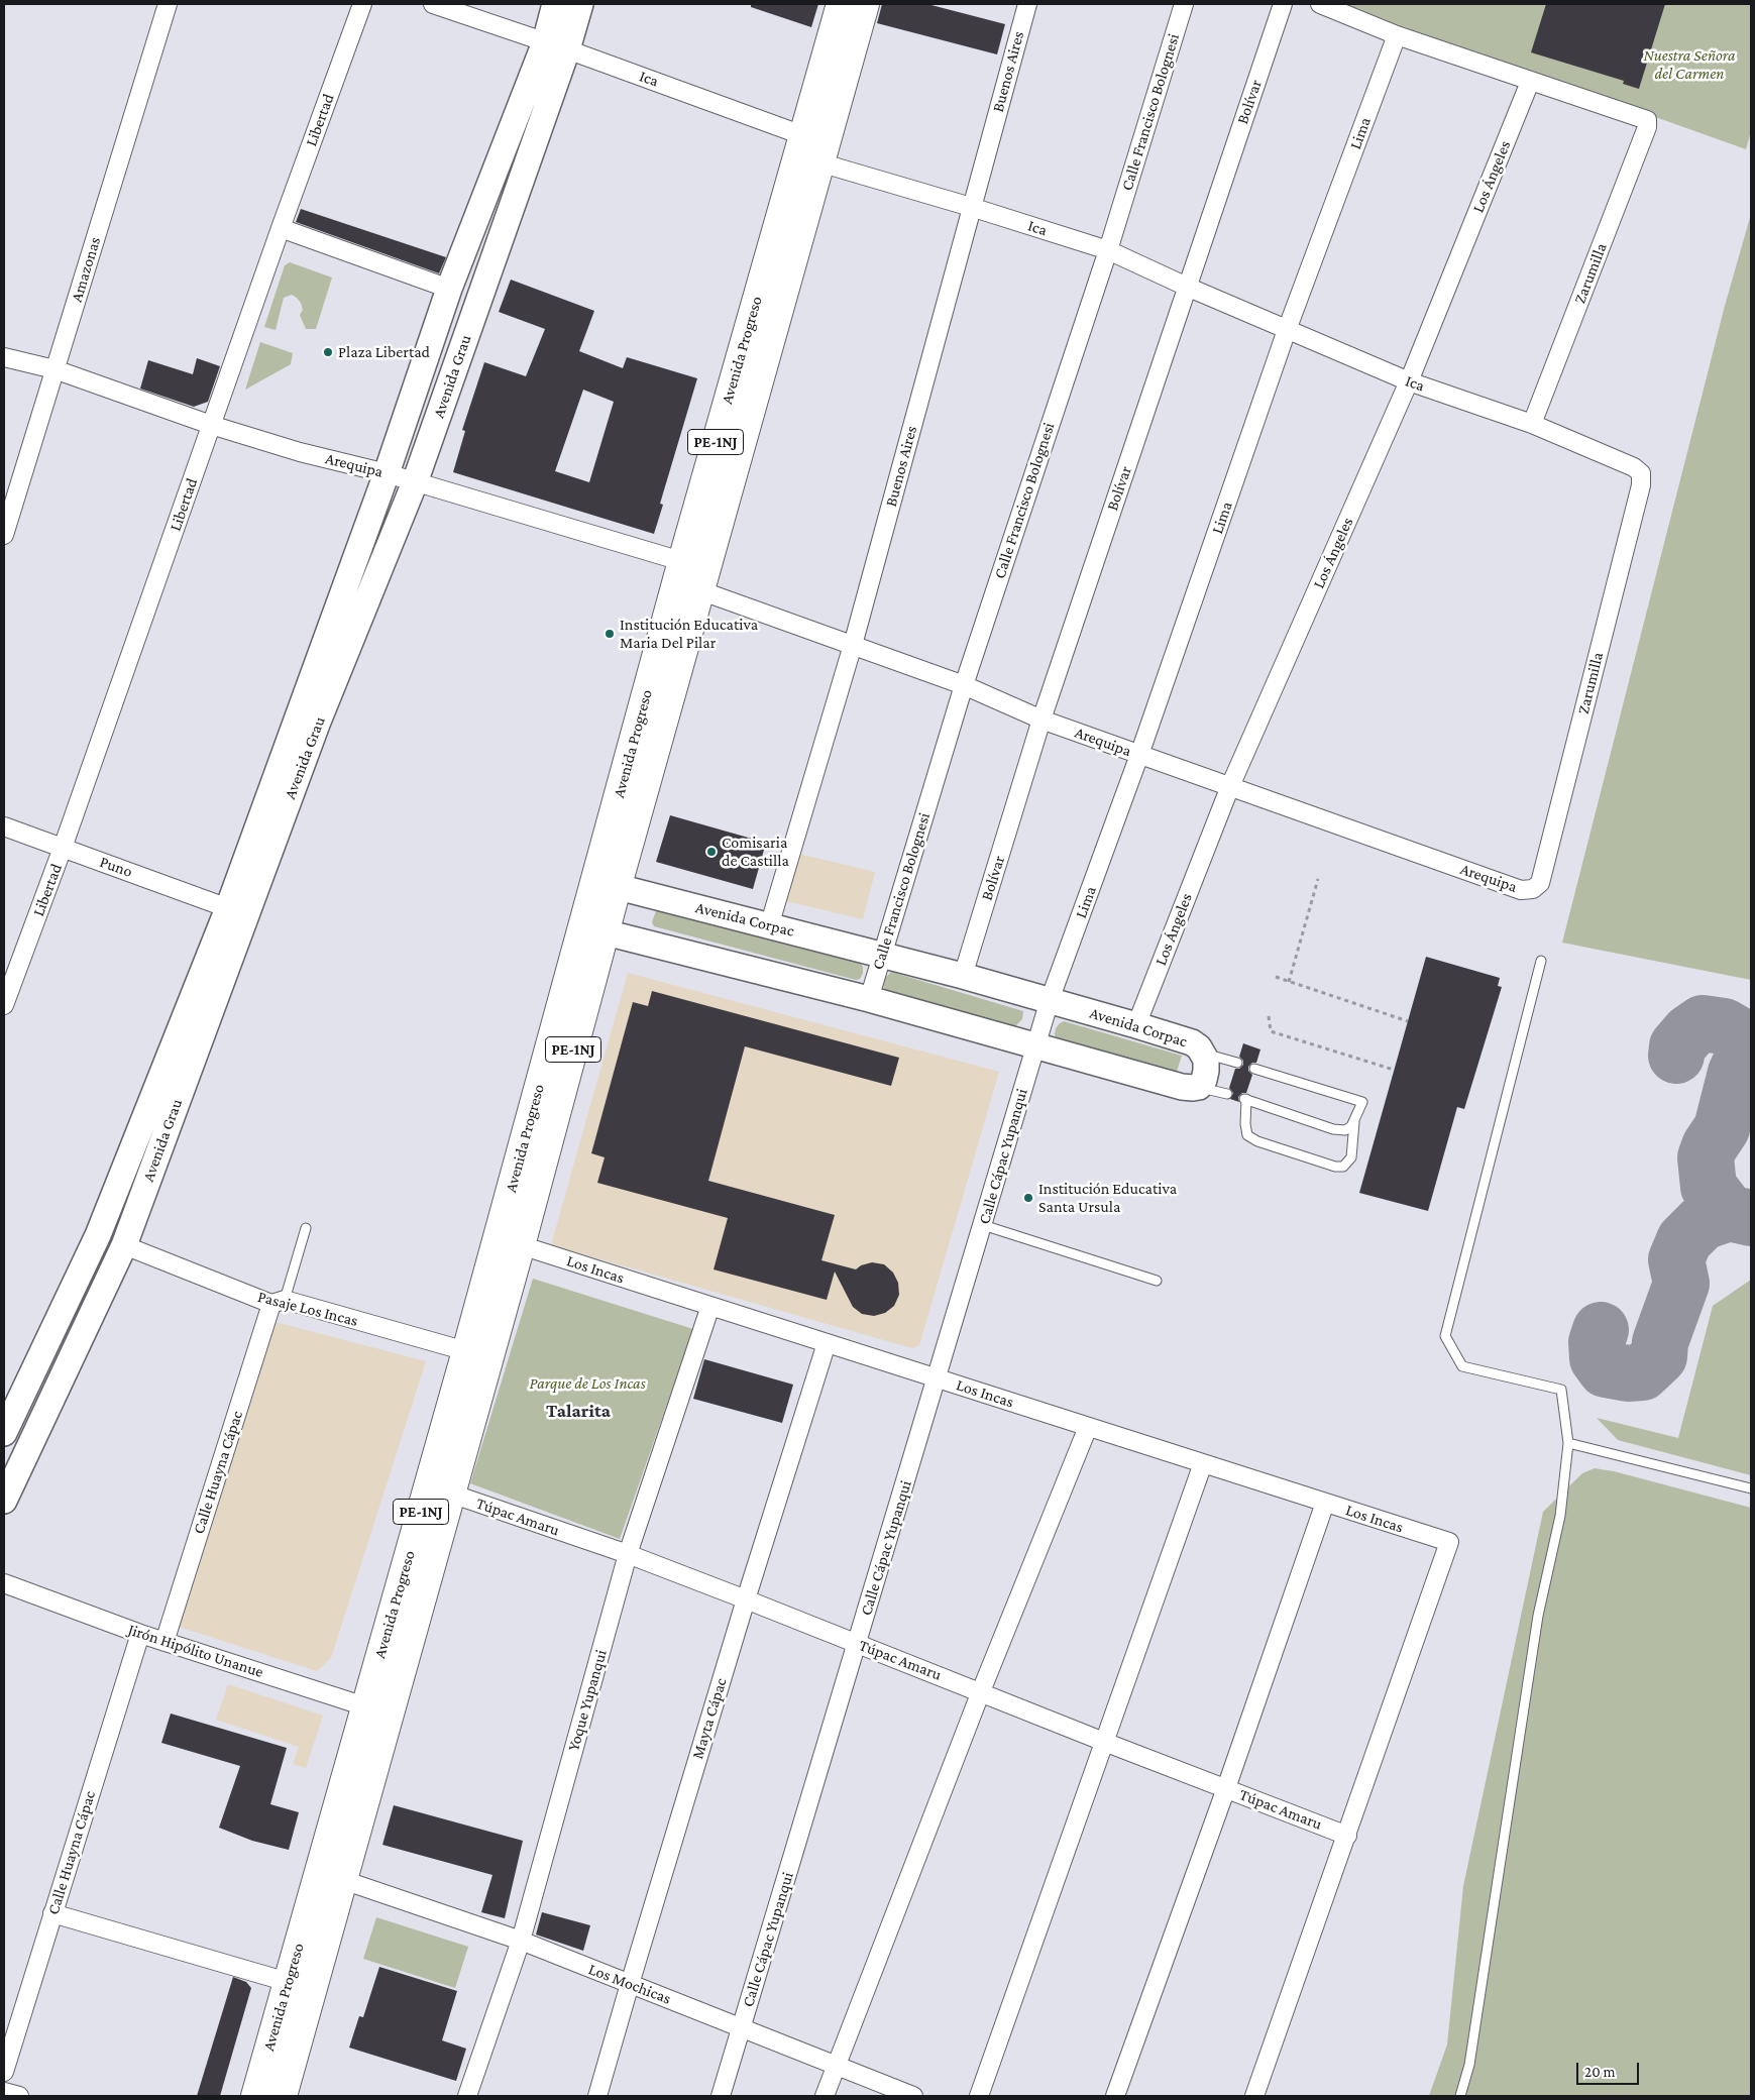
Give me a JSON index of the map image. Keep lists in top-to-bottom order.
{
  "streets": {
    "main road": ["Avenida Progreso", "PE-1NJ"],
    "street": [
      "Buenos Aires",
      "Ica",
      "Bolívar",
      "Calle Francisco Bolognesi",
      "Libertad",
      "Lima",
      "Los Ángeles",
      "Amazonas",
      "Zarumilla",
      "Avenida Grau",
      "Arequipa",
      "Puno",
      "Avenida Corpac",
      "Calle Cápac Yupanqui",
      "Los Incas",
      "Pasaje Los Incas",
      "Calle Huayna Cápac",
      "Túpac Amaru",
      "Jirón Hipólito Unanue",
      "Yoque Yupanqui",
      "Mayta Cápac",
      "Los Mochicas"
    ]
  },
  "crossings": [
    ["Buenos Aires", "Ica"],
    ["Buenos Aires", "Arequipa"],
    ["Buenos Aires", "Avenida Corpac"],
    ["Ica", "Bolívar"],
    ["Ica", "Calle Francisco Bolognesi"],
    ["Ica", "Lima"],
    ["Ica", "Los Ángeles"],
    ["Ica", "Zarumilla"],
    ["Ica", "Avenida Progreso"],
    ["Ica", "Avenida Grau"],
    ["Bolívar", "Arequipa"],
    ["Bolívar", "Avenida Corpac"],
    ["Calle Francisco Bolognesi", "Arequipa"],
    ["Calle Francisco Bolognesi", "Avenida Corpac"],
    ["Libertad", "Arequipa"],
    ["Libertad", "Puno"],
    ["Lima", "Arequipa"],
    ["Lima", "Avenida Corpac"],
    ["Lima", "Calle Cápac Yupanqui"],
    ["Los Ángeles", "Zarumilla"],
    ["Los Ángeles", "Arequipa"],
    ["Los Ángeles", "Avenida Corpac"],
    ["Amazonas", "Arequipa"],
    ["Zarumilla", "Arequipa"],
    ["Avenida Progreso", "Arequipa"],
    ["Avenida Progreso", "Avenida Corpac"],
    ["Avenida Progreso", "Los Incas"],
    ["Avenida Progreso", "Pasaje Los Incas"],
    ["Avenida Progreso", "Túpac Amaru"],
    ["Avenida Progreso", "Jirón Hipólito Unanue"],
    ["Avenida Progreso", "Los Mochicas"],
    ["Avenida Grau", "Arequipa"],
    ["Avenida Grau", "Puno"],
    ["Avenida Grau", "Pasaje Los Incas"],
    ["Avenida Corpac", "Calle Cápac Yupanqui"],
    ["Calle Cápac Yupanqui", "Los Incas"],
    ["Calle Cápac Yupanqui", "Túpac Amaru"],
    ["Calle Cápac Yupanqui", "Los Mochicas"],
    ["Los Incas", "Túpac Amaru"],
    ["Los Incas", "Yoque Yupanqui"],
    ["Los Incas", "Mayta Cápac"],
    ["Pasaje Los Incas", "Calle Huayna Cápac"],
    ["Calle Huayna Cápac", "Jirón Hipólito Unanue"],
    ["Túpac Amaru", "Yoque Yupanqui"],
    ["Túpac Amaru", "Mayta Cápac"],
    ["Yoque Yupanqui", "Los Mochicas"],
    ["Mayta Cápac", "Los Mochicas"]
  ],
  "districts": ["Talarita"],
  "parks": ["Nuestra Señora del Carmen", "Parque de Los Incas"],
  "places": [
    "Plaza Libertad",
    "Institución Educativa Maria Del Pilar",
    "Comisaria de Castilla",
    "Institución Educativa Santa Ursula"
  ],
  "scale_bar": "20 m"
}
